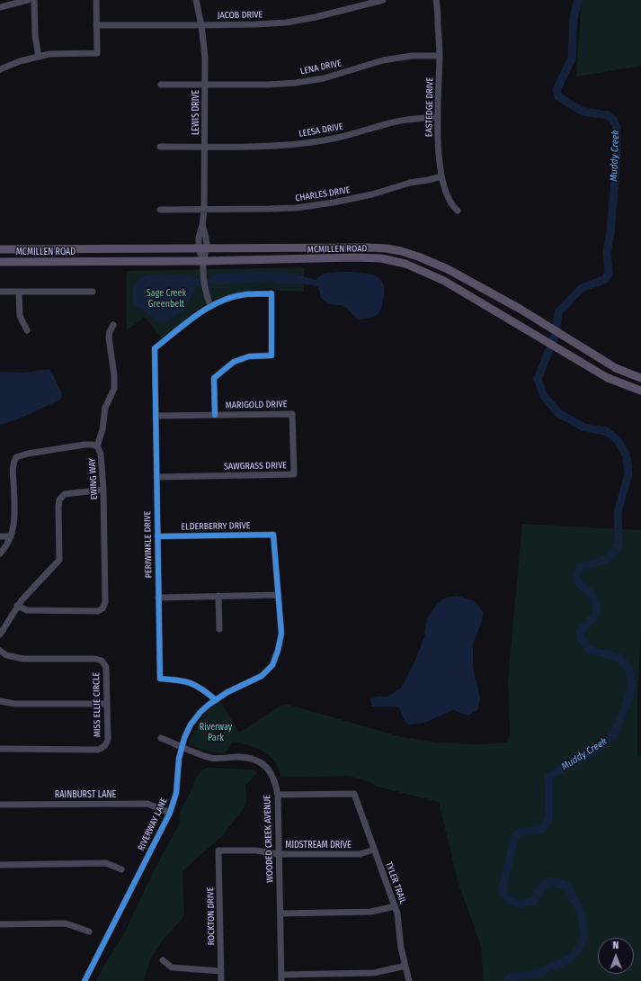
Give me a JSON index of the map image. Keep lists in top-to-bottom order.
{
  "streets": {
    "main road": ["MCMILLEN ROAD"],
    "street": [
      "JACOB DRIVE",
      "LENA DRIVE",
      "EASTEDGE DRIVE",
      "LEWIS DRIVE",
      "LEESA DRIVE",
      "CHARLES DRIVE",
      "MARIGOLD DRIVE",
      "SAWGRASS DRIVE",
      "EWING WAY",
      "ELDERBERRY DRIVE",
      "PERIWINKLE DRIVE",
      "MISS ELLIE CIRCLE",
      "RAINBURST LANE",
      "RIVERWAY LANE",
      "WOODED CREEK AVENUE",
      "MIDSTREAM DRIVE",
      "TYLER TRAIL",
      "ROCKTON DRIVE"
    ]
  },
  "crossings": [
    ["JACOB DRIVE", "LEWIS DRIVE"],
    ["LENA DRIVE", "EASTEDGE DRIVE"],
    ["LENA DRIVE", "LEWIS DRIVE"],
    ["EASTEDGE DRIVE", "LEESA DRIVE"],
    ["EASTEDGE DRIVE", "CHARLES DRIVE"],
    ["LEWIS DRIVE", "LEESA DRIVE"],
    ["LEWIS DRIVE", "CHARLES DRIVE"],
    ["LEWIS DRIVE", "MCMILLEN ROAD"],
    ["LEWIS DRIVE", "PERIWINKLE DRIVE"],
    ["MARIGOLD DRIVE", "SAWGRASS DRIVE"],
    ["MARIGOLD DRIVE", "PERIWINKLE DRIVE"],
    ["SAWGRASS DRIVE", "PERIWINKLE DRIVE"],
    ["ELDERBERRY DRIVE", "PERIWINKLE DRIVE"],
    ["ELDERBERRY DRIVE", "RIVERWAY LANE"],
    ["PERIWINKLE DRIVE", "RIVERWAY LANE"],
    ["RAINBURST LANE", "RIVERWAY LANE"],
    ["RIVERWAY LANE", "WOODED CREEK AVENUE"],
    ["WOODED CREEK AVENUE", "MIDSTREAM DRIVE"],
    ["WOODED CREEK AVENUE", "TYLER TRAIL"],
    ["MIDSTREAM DRIVE", "TYLER TRAIL"],
    ["MIDSTREAM DRIVE", "ROCKTON DRIVE"]
  ],
  "water": ["Muddy Creek"],
  "parks": ["Sage Creek Greenbelt", "Riverway Park"],
  "north": "top"
}
